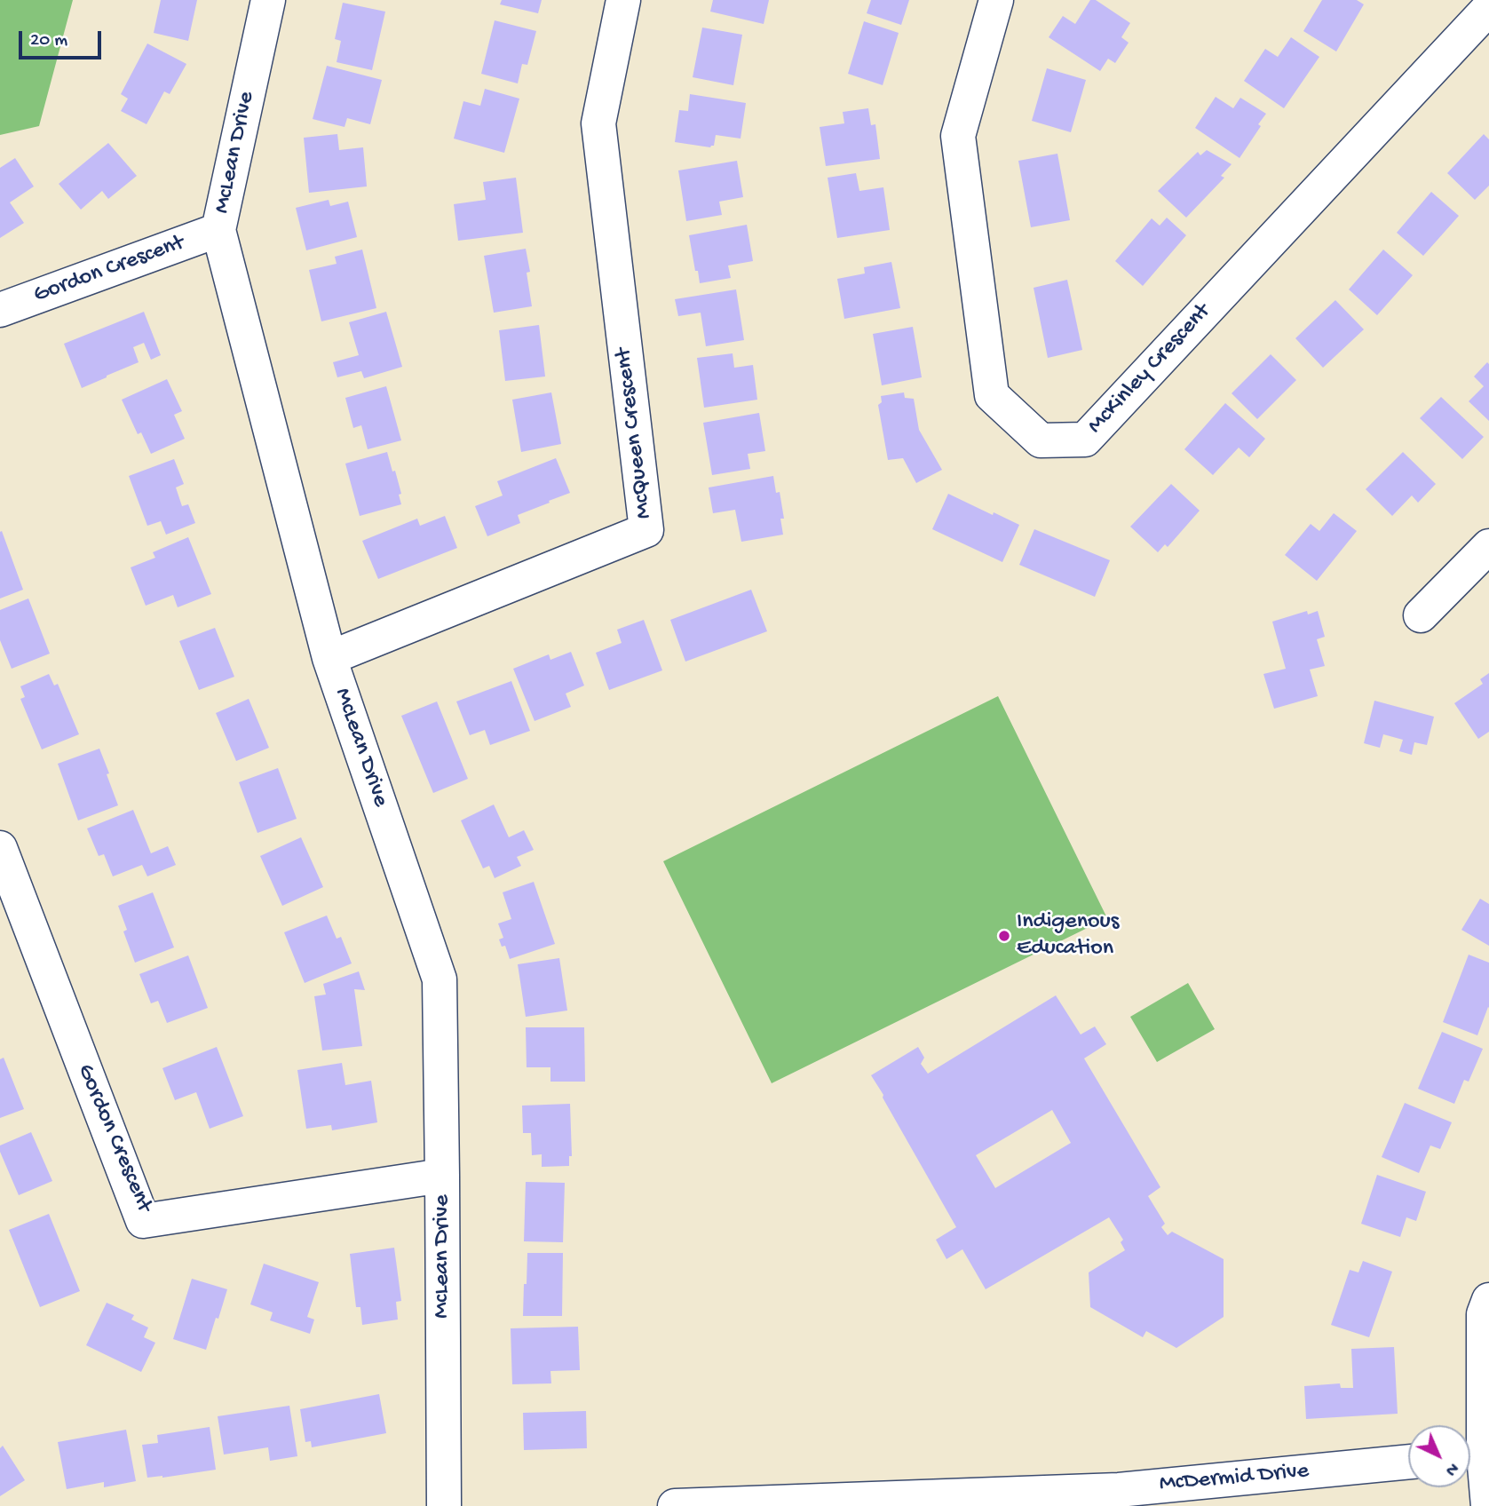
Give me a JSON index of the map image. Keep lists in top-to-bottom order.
{
  "streets": {
    "street": [
      "McLean Drive",
      "Gordon Crescent",
      "McKinley Crescent",
      "McQueen Crescent",
      "McDermid Drive"
    ]
  },
  "crossings": [
    ["McLean Drive", "Gordon Crescent"],
    ["McLean Drive", "McQueen Crescent"]
  ],
  "places": ["Indigenous Education"],
  "scale_bar": "20 m",
  "north": "bottom right"
}
